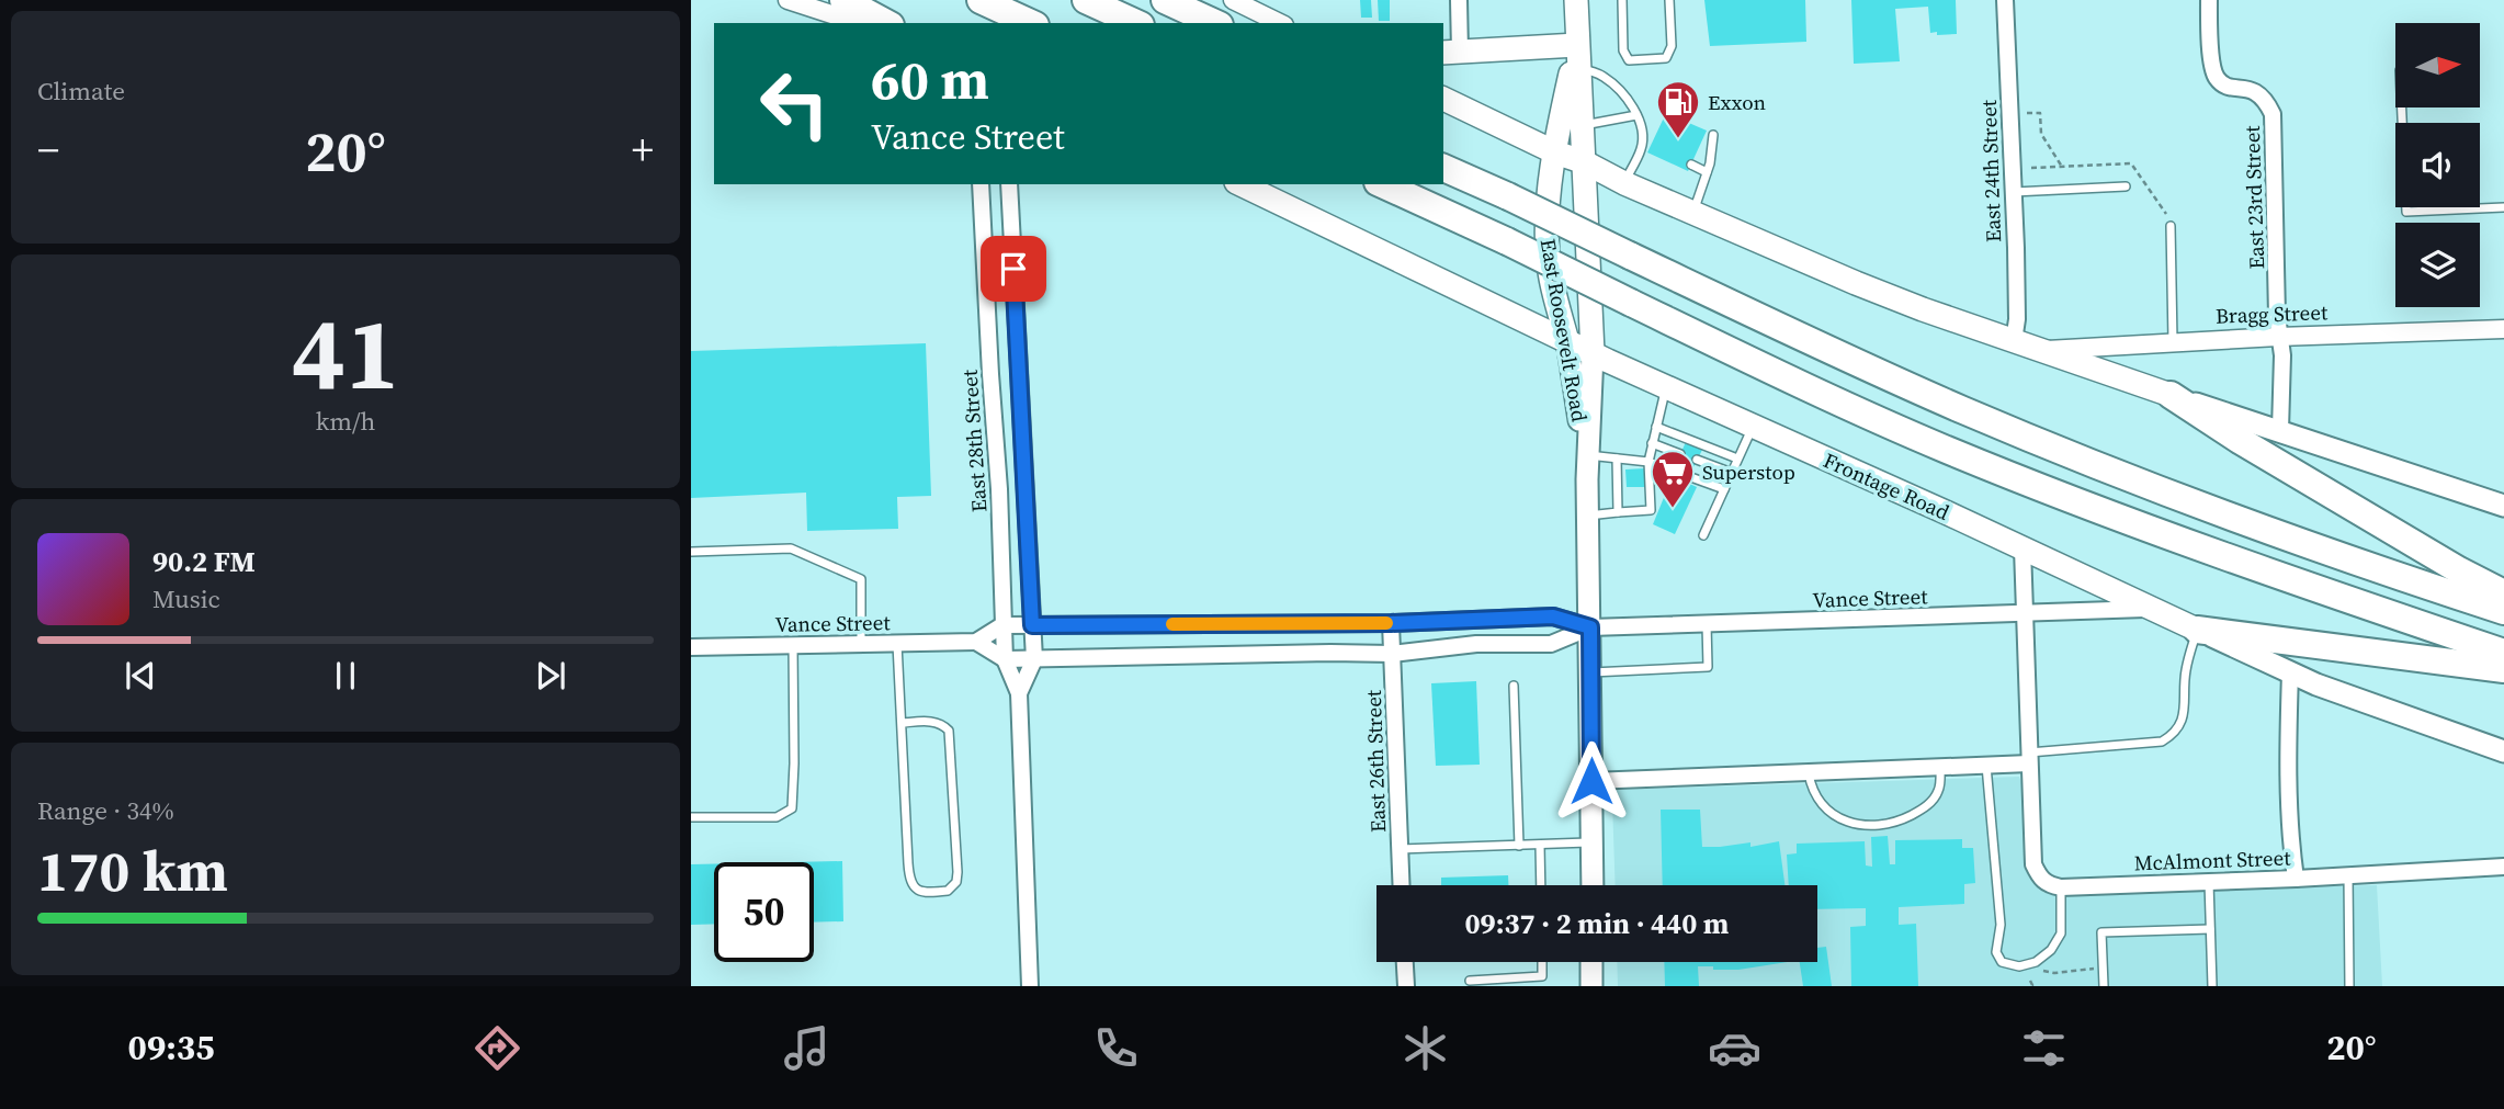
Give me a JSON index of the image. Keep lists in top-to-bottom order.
{
  "streets": {
    "main road": ["East Roosevelt Road", "Frontage Road"],
    "street": [
      "East 24th Street",
      "East 23rd Street",
      "Bragg Street",
      "East 28th Street",
      "Vance Street",
      "East 26th Street",
      "McAlmont Street"
    ]
  },
  "crossings": [
    ["East 23rd Street", "Bragg Street"],
    ["East Roosevelt Road", "Frontage Road"],
    ["East Roosevelt Road", "Vance Street"],
    ["East 28th Street", "Vance Street"],
    ["Frontage Road", "Vance Street"],
    ["Vance Street", "East 26th Street"]
  ],
  "places": {
    "fuel station": ["Exxon"],
    "supermarket": ["Superstop"]
  },
  "north": "right",
  "page": {
    "tile": [
      "Climate",
      ["41", "km/h"],
      ["Range · 34%", "170 km"]
    ],
    "turn": ["60 m", "Vance Street"],
    "heat": ["−", "20°", "+"],
    "song": ["90.2 FM", "Music"],
    "limit": "50",
    "trip": "09:37 · 2 min · 440 m",
    "tabs": ["09:35", "20°"]
  }
}
